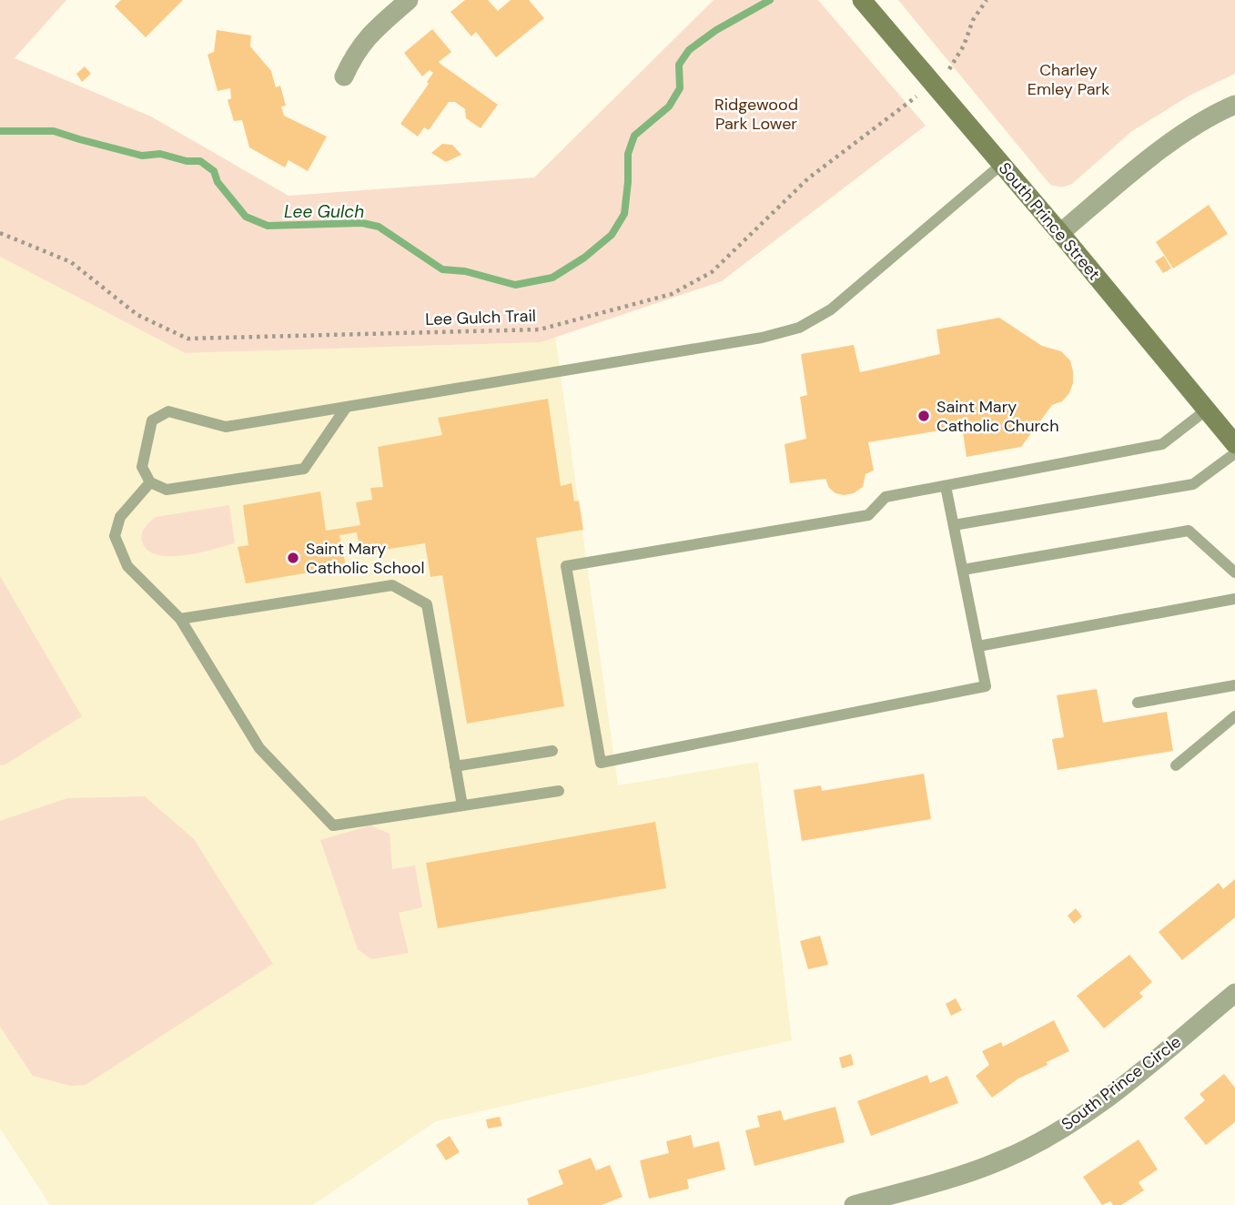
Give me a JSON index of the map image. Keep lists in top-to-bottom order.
{
  "streets": {
    "street": ["South Prince Street", "South Prince Circle"],
    "path": ["Lee Gulch Trail"]
  },
  "water": ["Lee Gulch"],
  "parks": ["Charley Emley Park", "Ridgewood Park Lower"],
  "places": ["Saint Mary Catholic Church", "Saint Mary Catholic School"]
}
